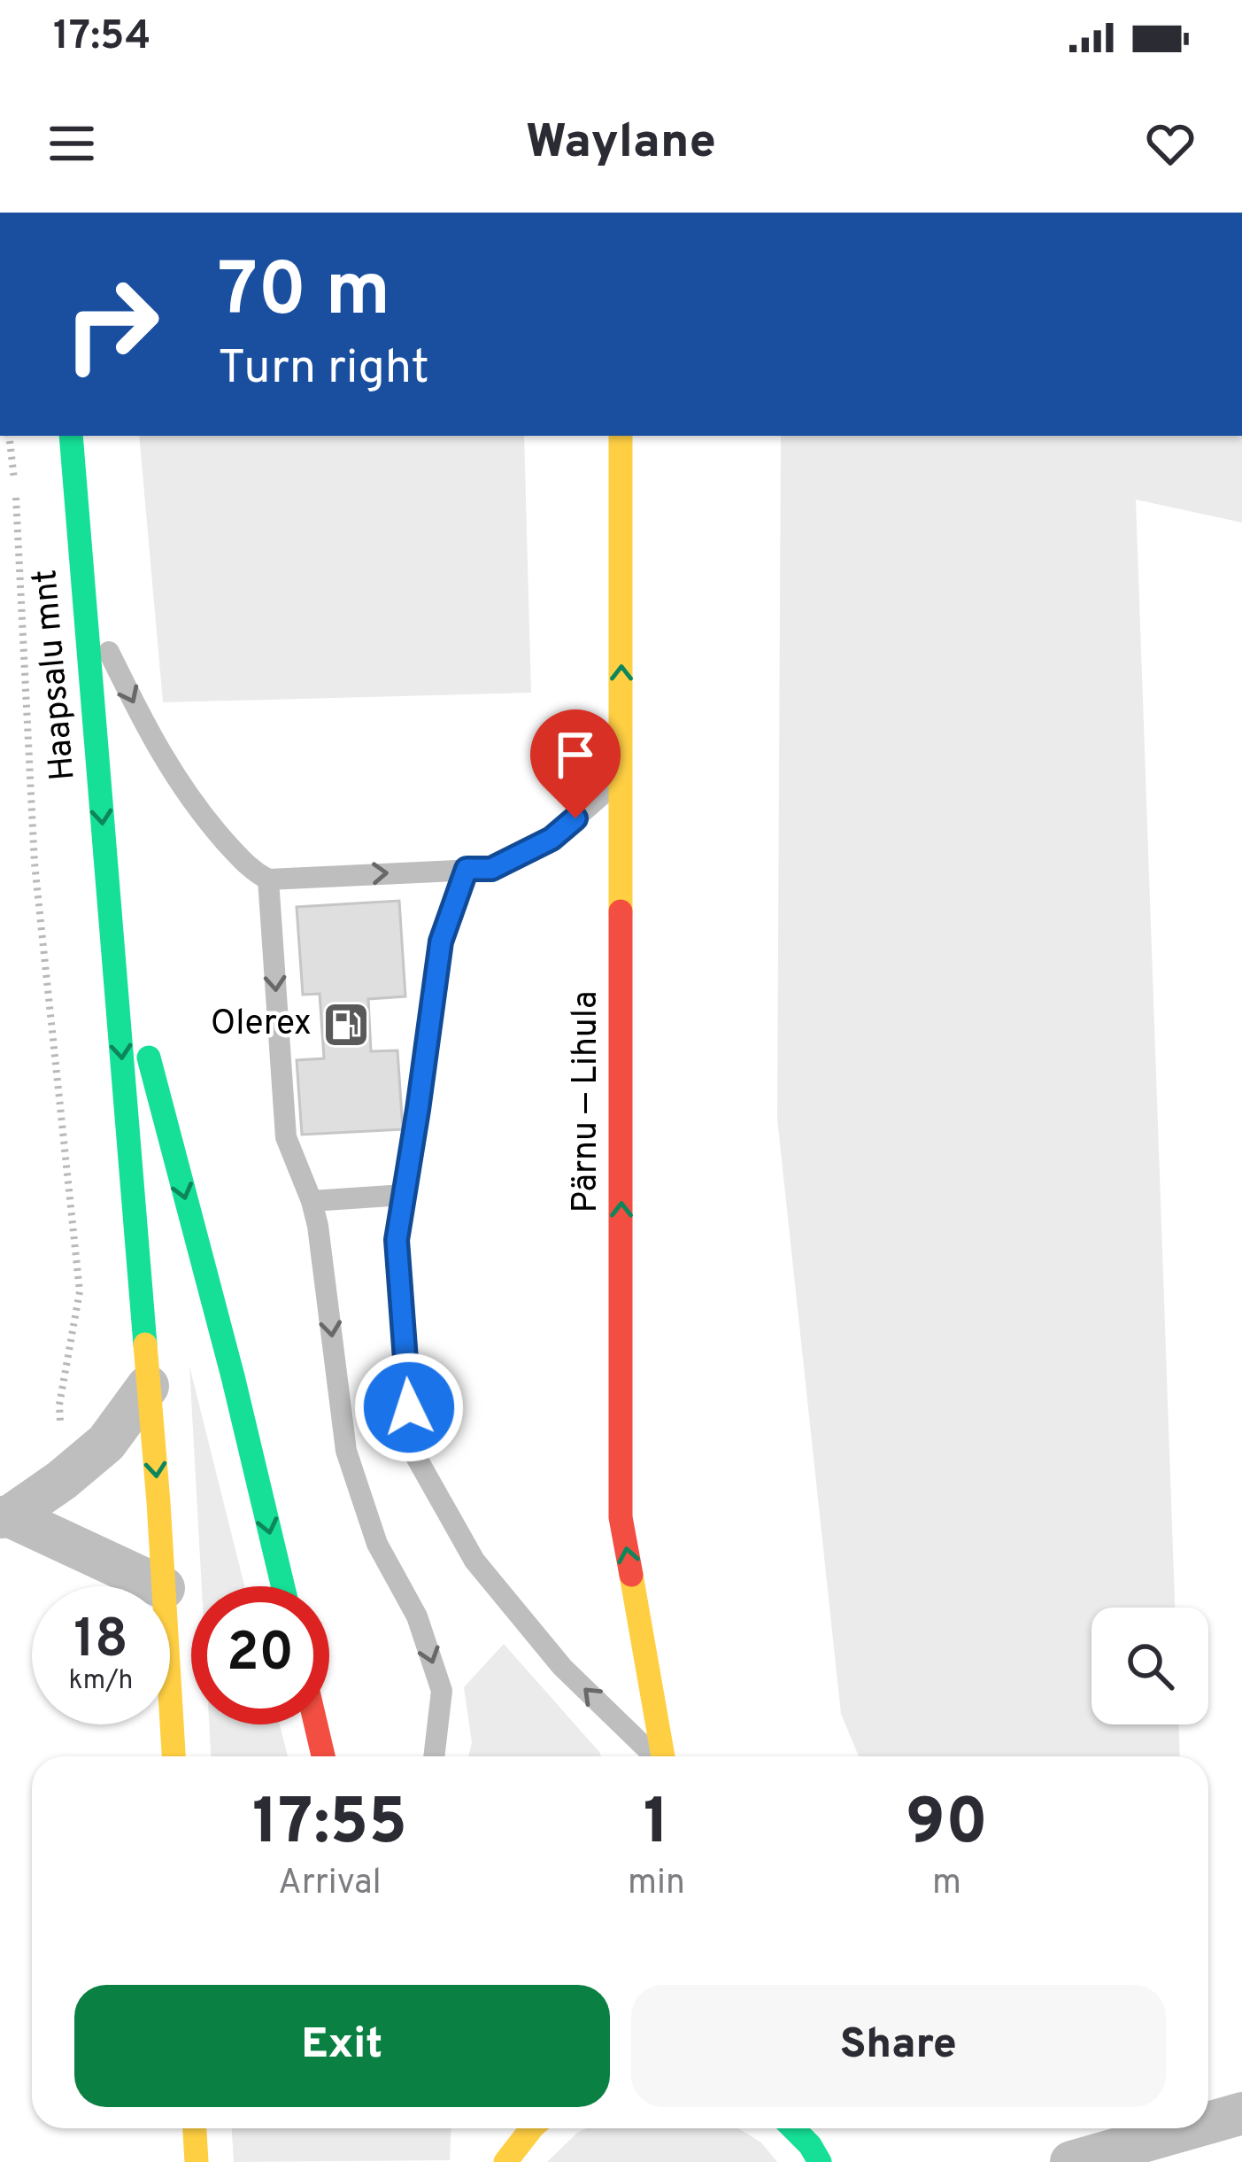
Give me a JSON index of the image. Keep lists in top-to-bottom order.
{
  "streets": {
    "main road": ["Haapsalu mnt", "Pärnu — Lihula"]
  },
  "one_way": ["Haapsalu mnt", "Pärnu — Lihula"],
  "places": {
    "fuel station": ["Olerex"]
  },
  "page": {
    "status": "17:54",
    "header": "Waylane",
    "turn": ["70 m", "Turn right"],
    "speed": "18 km/h",
    "limit": "20",
    "eta": [
      "17:55",
      "Arrival",
      "1",
      "min",
      "90",
      "m"
    ],
    "buttons": ["Exit", "Share"]
  }
}
